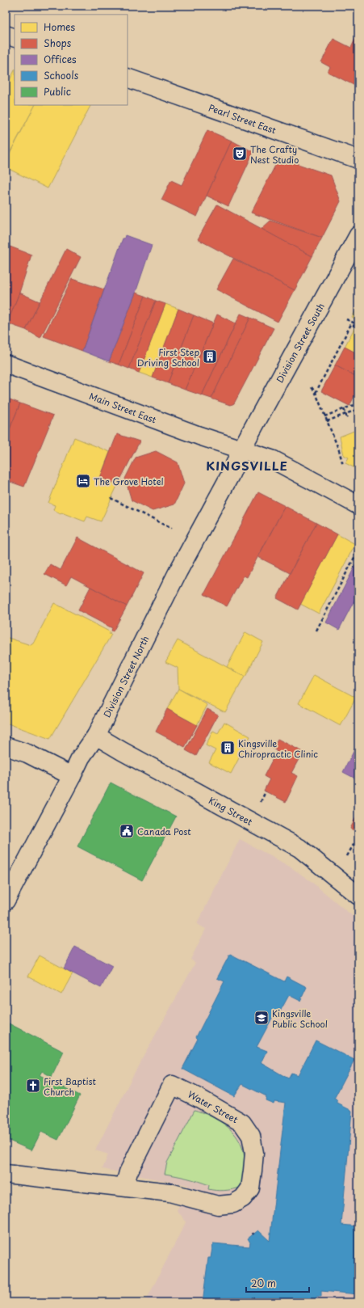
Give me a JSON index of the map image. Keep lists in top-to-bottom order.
{
  "streets": {
    "street": [
      "Pearl Street East",
      "Division Street South",
      "Main Street East",
      "Division Street North",
      "King Street",
      "Water Street"
    ]
  },
  "crossings": [
    ["Division Street South", "Main Street East"],
    ["Division Street South", "Division Street North"],
    ["Main Street East", "Division Street North"],
    ["Division Street North", "King Street"]
  ],
  "districts": ["KINGSVILLE"],
  "places": {
    "theatre": ["The Crafty Nest Studio"],
    "building": ["First Step Driving School", "Kingsville Chiropractic Clinic"],
    "hotel": ["The Grove Hotel"],
    "public building": ["Canada Post"],
    "school or university": ["Kingsville Public School"],
    "church": ["First Baptist Church"]
  },
  "legend": [
    "Homes",
    "Shops",
    "Offices",
    "Schools",
    "Public"
  ],
  "scale_bar": "20 m"
}
